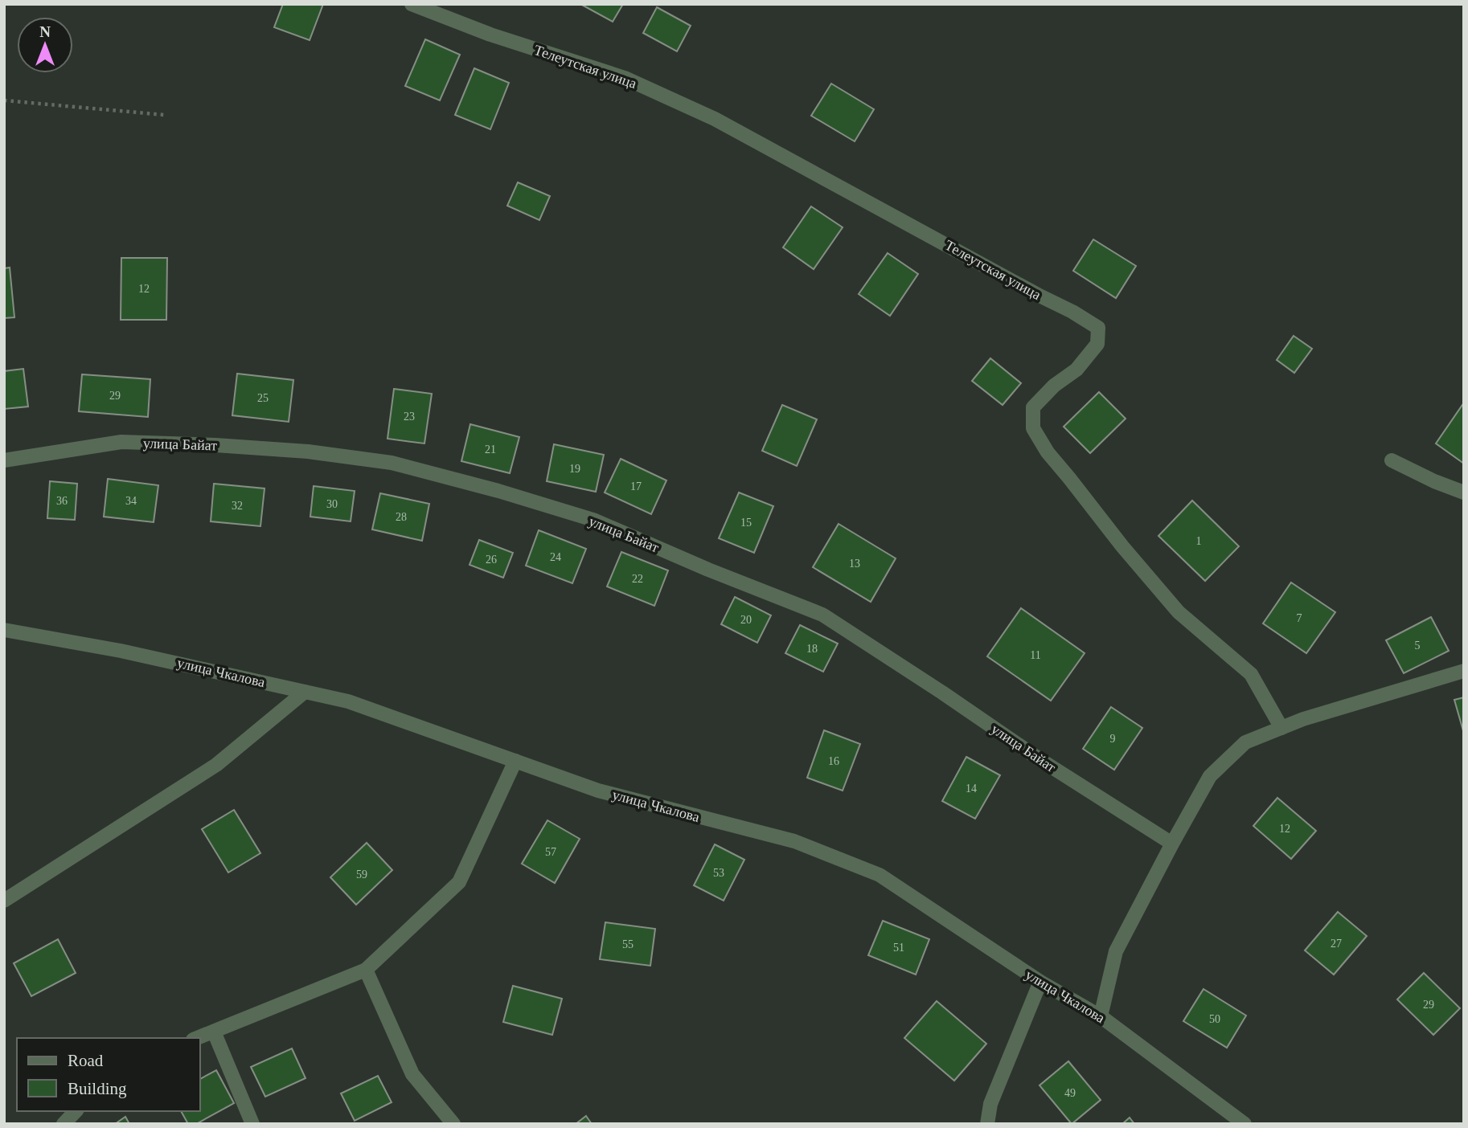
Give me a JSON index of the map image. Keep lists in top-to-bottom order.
{
  "streets": {
    "street": ["Телеутская улица", "улица Байат", "улица Чкалова"]
  },
  "house_numbers": [
    "12",
    "29",
    "25",
    "23",
    "21",
    "19",
    "17",
    "36",
    "34",
    "30",
    "32",
    "28",
    "15",
    "1",
    "24",
    "26",
    "13",
    "22",
    "7",
    "20",
    "5",
    "18",
    "11",
    "9",
    "16",
    "14",
    "12",
    "57",
    "53",
    "59",
    "27",
    "55",
    "51",
    "29",
    "50",
    "49"
  ],
  "legend": ["Road", "Building"],
  "north": "top"
}
